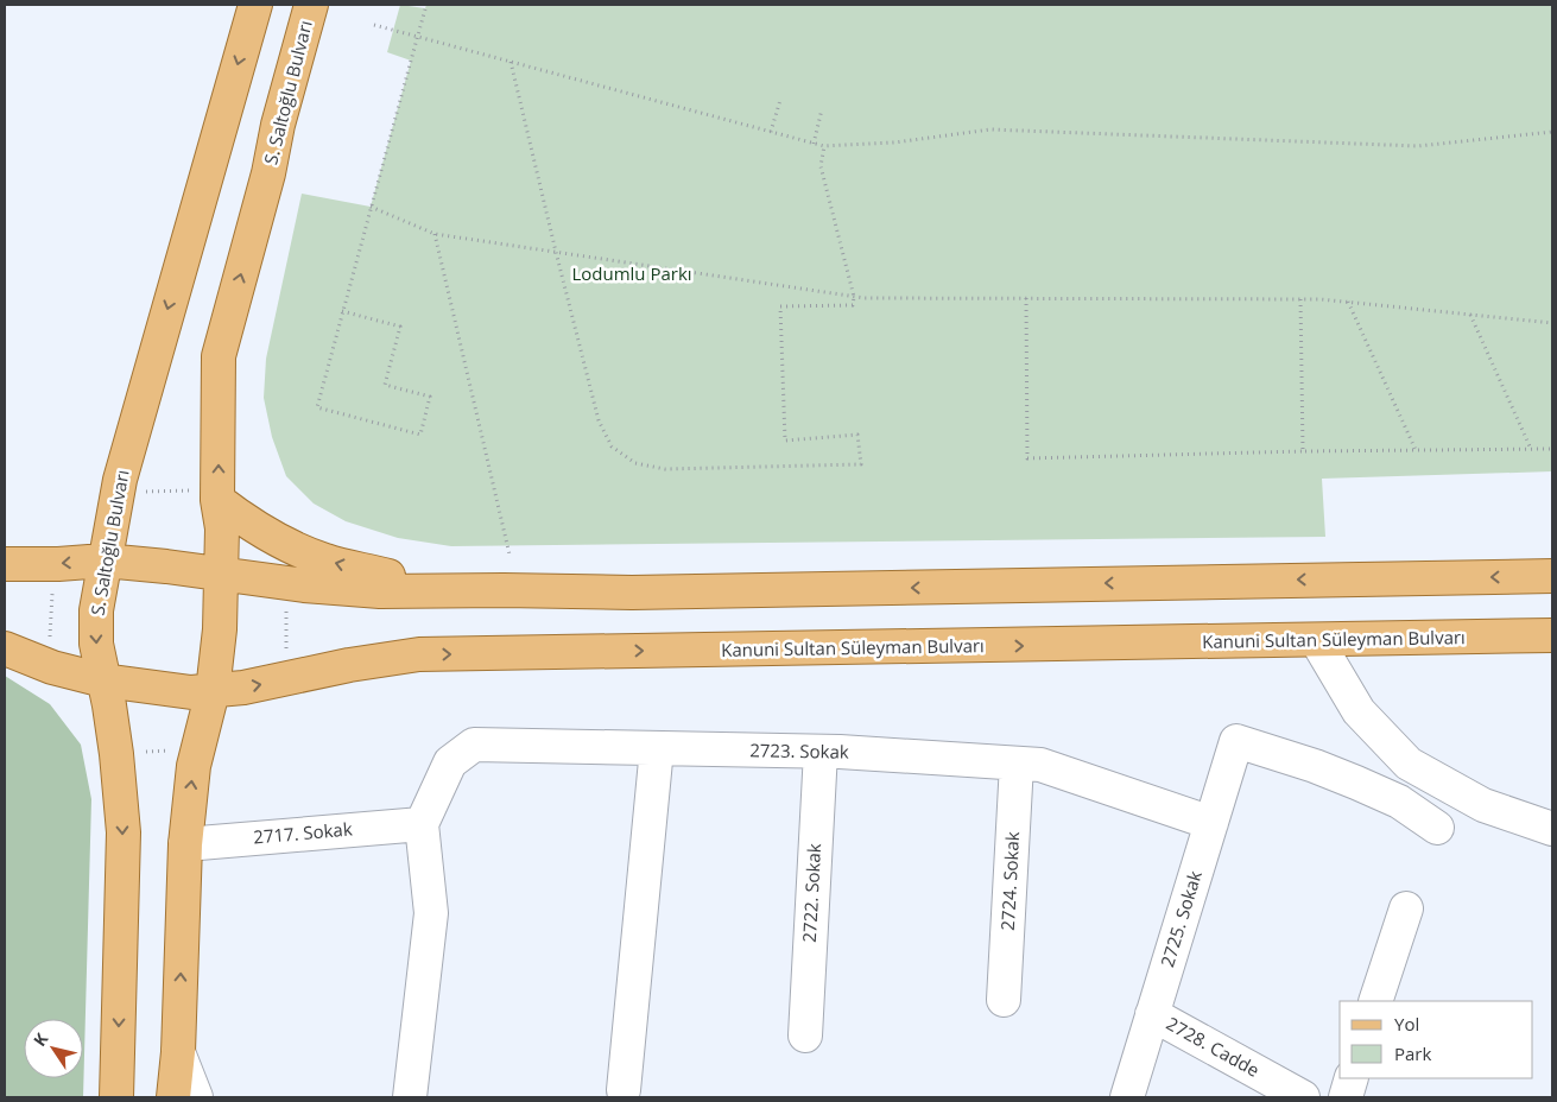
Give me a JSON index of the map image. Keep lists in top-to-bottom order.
{
  "streets": {
    "main road": ["S. Saltoğlu Bulvarı", "Kanuni Sultan Süleyman Bulvarı"],
    "street": [
      "2723. Sokak",
      "2717. Sokak",
      "2724. Sokak",
      "2722. Sokak",
      "2725. Sokak",
      "2728. Cadde"
    ]
  },
  "crossings": [
    ["S. Saltoğlu Bulvarı", "Kanuni Sultan Süleyman Bulvarı"],
    ["S. Saltoğlu Bulvarı", "2717. Sokak"],
    ["2723. Sokak", "2717. Sokak"],
    ["2723. Sokak", "2724. Sokak"],
    ["2723. Sokak", "2722. Sokak"],
    ["2723. Sokak", "2725. Sokak"],
    ["2725. Sokak", "2728. Cadde"]
  ],
  "parks": ["Lodumlu Parkı"],
  "legend": ["Yol", "Park"],
  "north": "top left"
}
